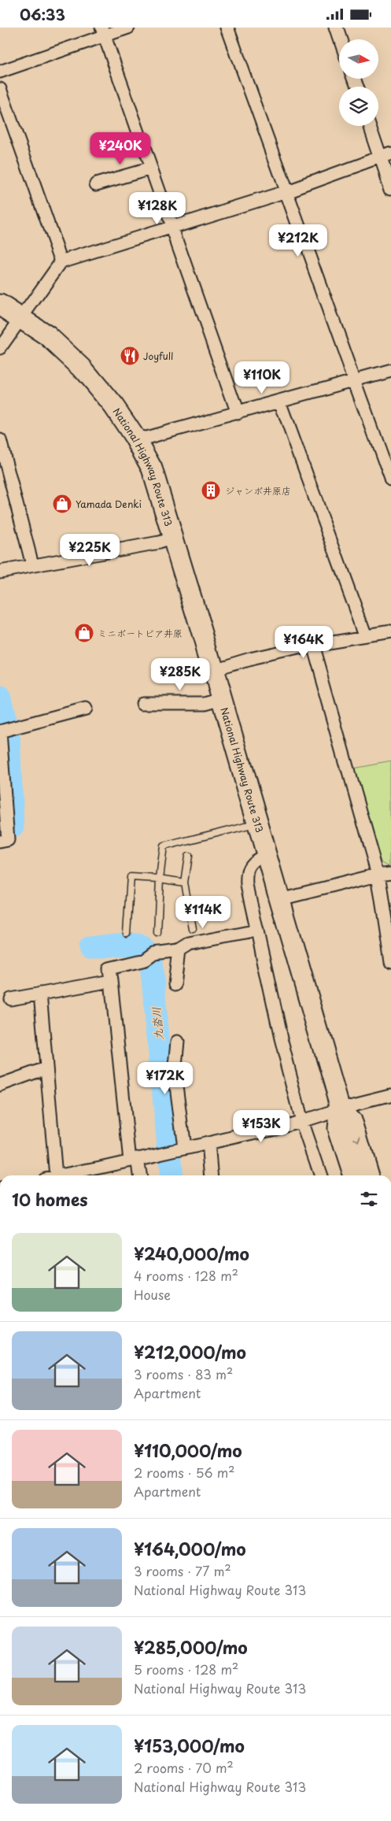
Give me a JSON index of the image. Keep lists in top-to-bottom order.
{
  "streets": {
    "highway": ["National Highway Route 313"]
  },
  "water": ["九沓川"],
  "places": {
    "restaurant": ["Joyfull"],
    "building": ["ジャンボ井原店"],
    "shop": ["Yamada Denki", "ミニボートピア井原"]
  },
  "north": "right",
  "page": {
    "status": "06:33",
    "price": [
      "¥240K",
      "¥128K",
      "¥212K",
      "¥110K",
      "¥225K",
      "¥164K",
      "¥285K",
      "¥114K",
      "¥172K",
      "¥153K"
    ],
    "heading": "10 homes",
    "list": [
      {
        "name": "¥240,000/mo",
        "note": "4 rooms · 128 m² · House"
      },
      {
        "name": "¥212,000/mo",
        "note": "3 rooms · 83 m² · Apartment"
      },
      {
        "name": "¥110,000/mo",
        "note": "2 rooms · 56 m² · Apartment"
      },
      {
        "name": "¥164,000/mo",
        "note": "3 rooms · 77 m² · National Highway Route 313"
      },
      {
        "name": "¥285,000/mo",
        "note": "5 rooms · 128 m² · National Highway Route 313"
      },
      {
        "name": "¥153,000/mo",
        "note": "2 rooms · 70 m² · National Highway Route 313"
      }
    ]
  }
}
